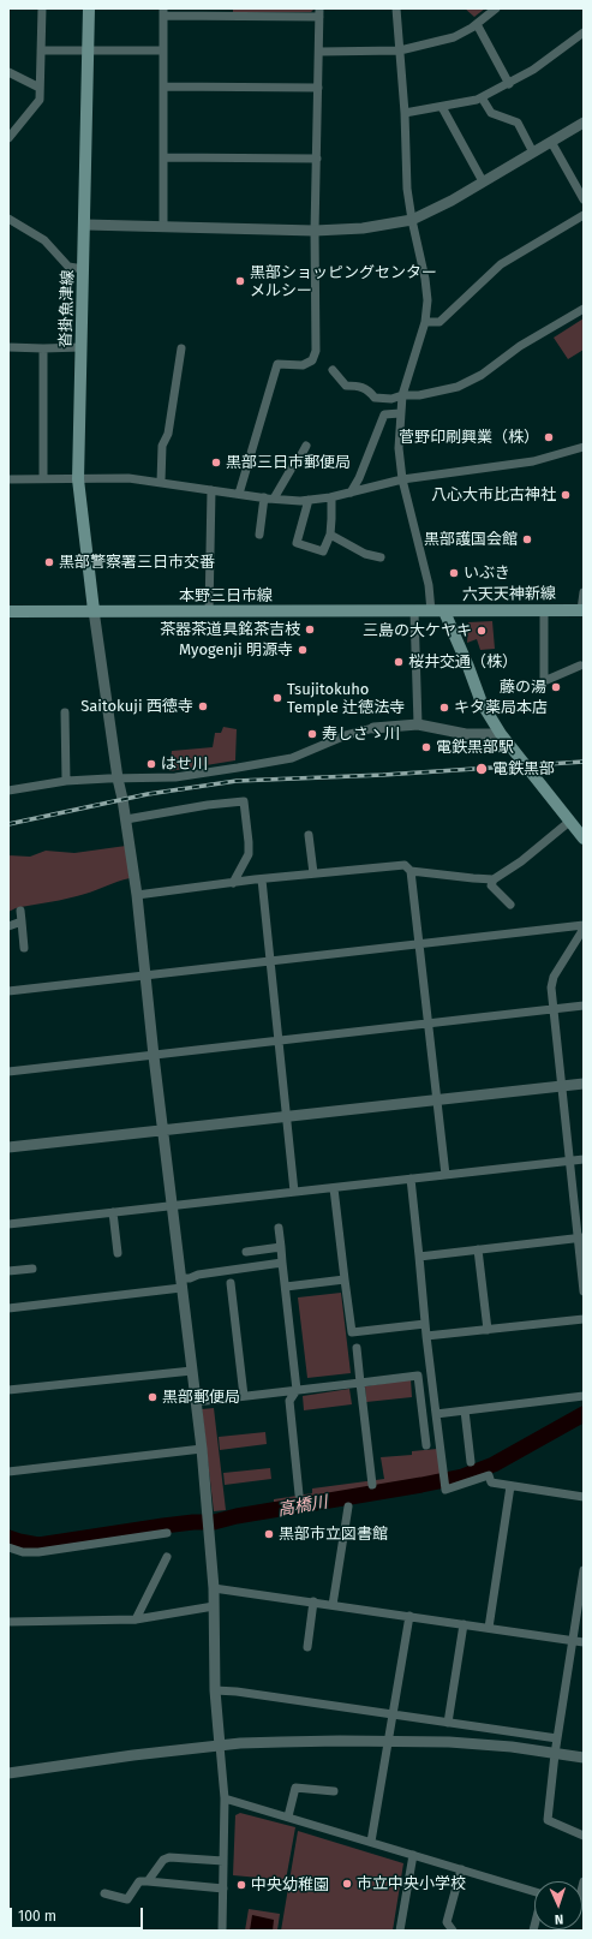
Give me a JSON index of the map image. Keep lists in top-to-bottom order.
{
  "streets": {
    "main road": ["沓掛魚津線", "六天天神新線", "本野三日市線"]
  },
  "crossings": [
    ["沓掛魚津線", "本野三日市線"],
    ["六天天神新線", "本野三日市線"]
  ],
  "water": ["高橋川"],
  "places": [
    "黒部ショッピングセンター メルシー",
    "菅野印刷興業（株）",
    "黒部三日市郵便局",
    "八心大市比古神社",
    "黒部護国会館",
    "黒部警察署三日市交番",
    "いぶき",
    "茶器茶道具銘茶吉枝",
    "三島の大ケヤキ",
    "Myogenji 明源寺",
    "桜井交通（株）",
    "藤の湯",
    "Tsujitokuho Temple 辻徳法寺",
    "Saitokuji 西徳寺",
    "キタ薬局本店",
    "寿しさゝ川",
    "電鉄黒部駅",
    "はせ川",
    "電鉄黒部",
    "黒部郵便局",
    "黒部市立図書館",
    "市立中央小学校",
    "中央幼稚園"
  ],
  "scale_bar": "100 m",
  "north": "bottom"
}
